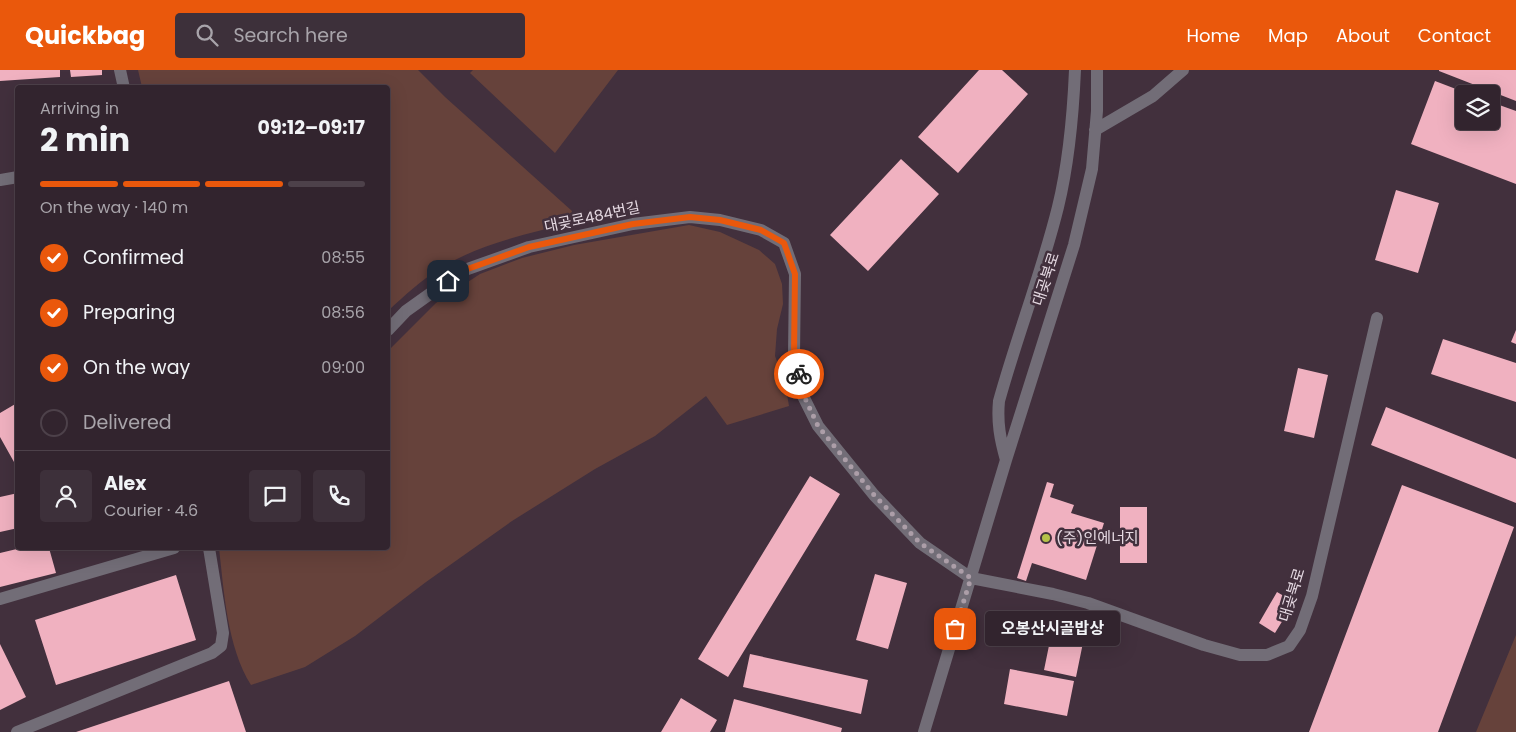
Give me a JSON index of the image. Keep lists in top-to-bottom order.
{
  "streets": {
    "street": ["대곶로484번길", "대곶북로"]
  },
  "crossings": [
    ["대곶로484번길", "대곶북로"]
  ],
  "places": ["(주)인에너지", "오봉산시골밥상"],
  "page": {
    "header": "Quickbag",
    "search": "Search here",
    "nav": [
      "Home",
      "Map",
      "About",
      "Contact"
    ],
    "heading": ["2 min", "Arriving in", "09:12–09:17"],
    "panel": ["Alex", "Courier · 4.6"],
    "bar": "On the way · 140 m",
    "list": [
      ["Confirmed", "08:55"],
      ["Preparing", "08:56"],
      ["On the way", "09:00"],
      "Delivered"
    ],
    "bubble": "오봉산시골밥상"
  }
}
